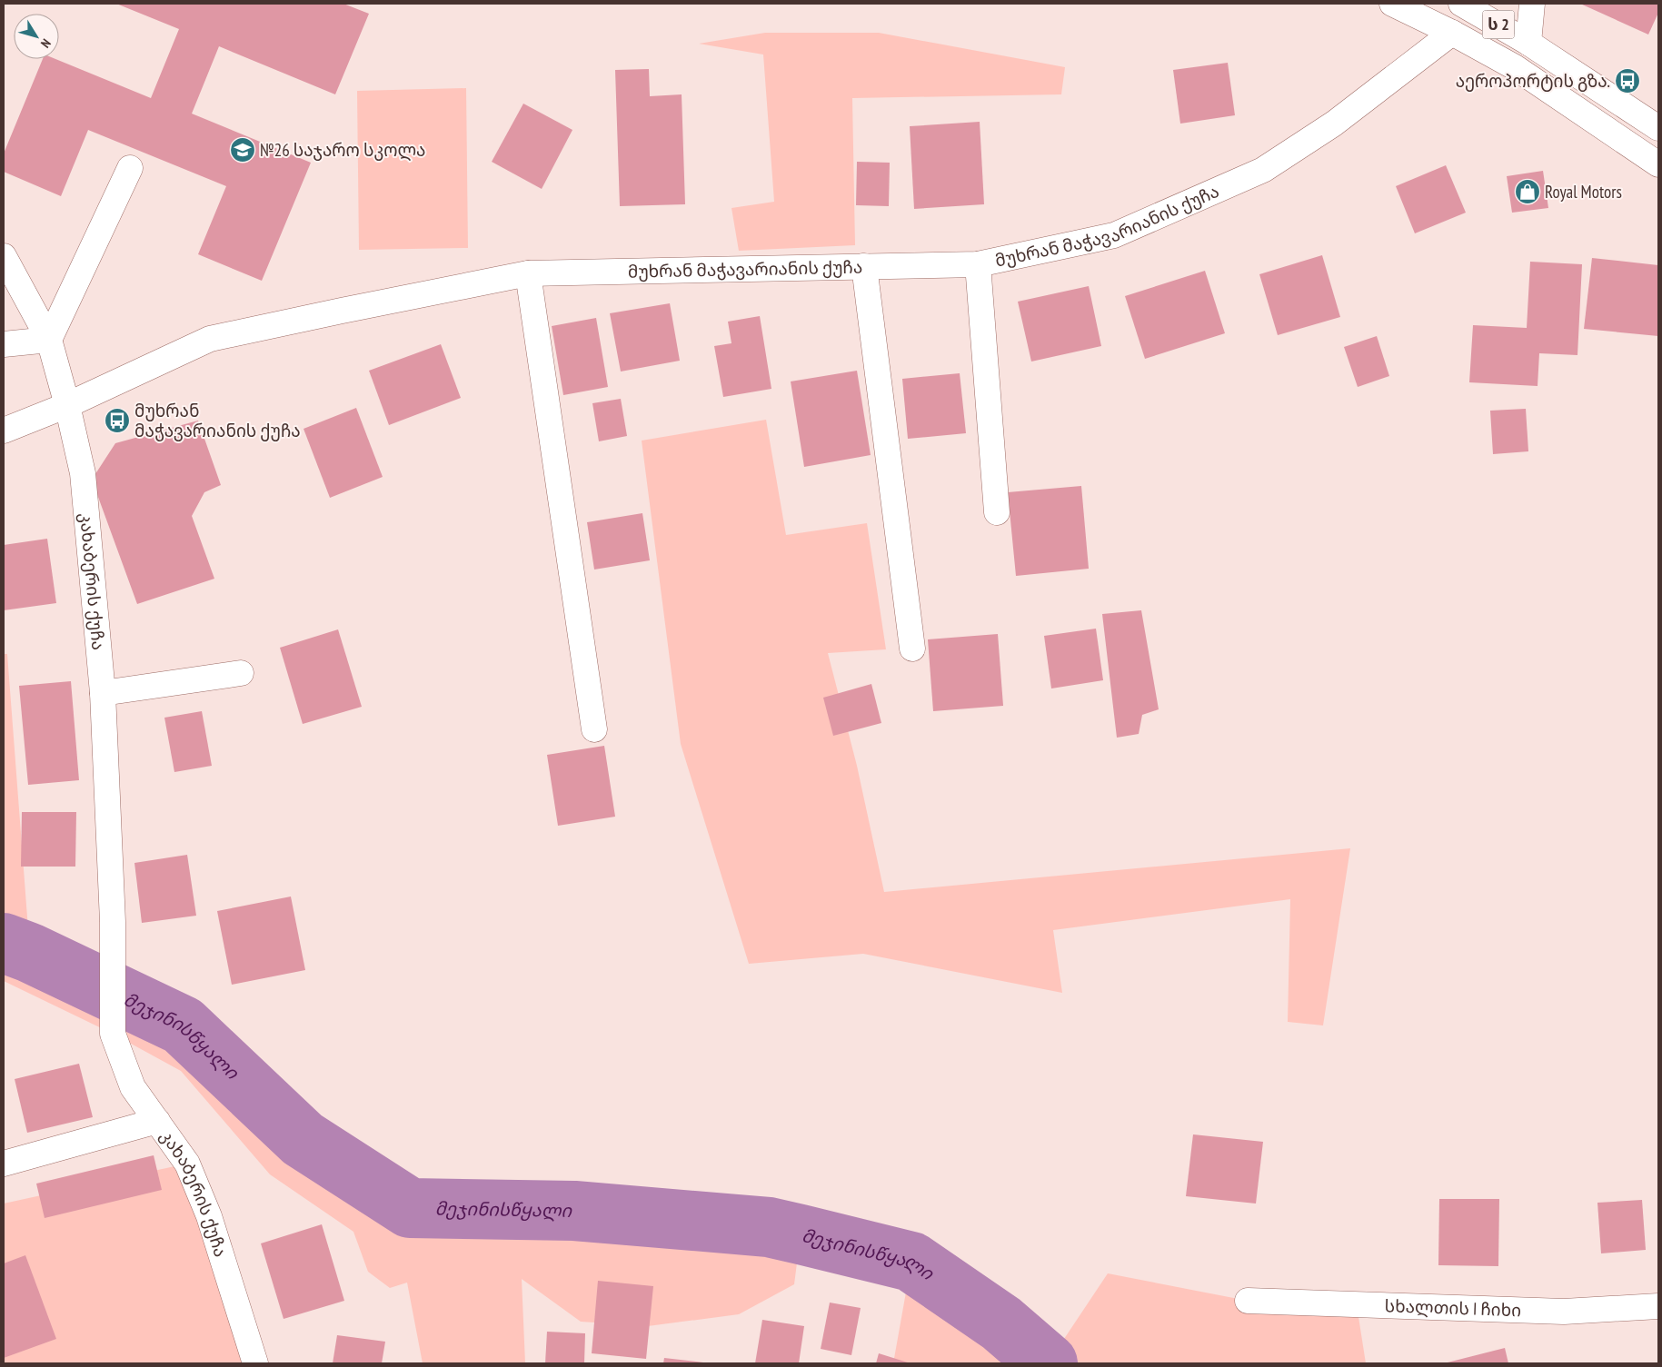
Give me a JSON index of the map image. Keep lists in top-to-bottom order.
{
  "streets": {
    "main road": [
      "ს 2",
      "მუხრან მაჭავარიანის ქუჩა",
      "კახაბერის ქუჩა",
      "სხალთის I ჩიხი"
    ]
  },
  "crossings": [
    ["ს 2", "მუხრან მაჭავარიანის ქუჩა"],
    ["მუხრან მაჭავარიანის ქუჩა", "კახაბერის ქუჩა"]
  ],
  "water": ["მეჯინისწყალი"],
  "places": {
    "bus stop": ["აეროპორტის გზა.", "მუხრან მაჭავარიანის ქუჩა"],
    "school or university": ["№26 საჯარო სკოლა"],
    "shop": ["Royal Motors"]
  },
  "north": "bottom right"
}
